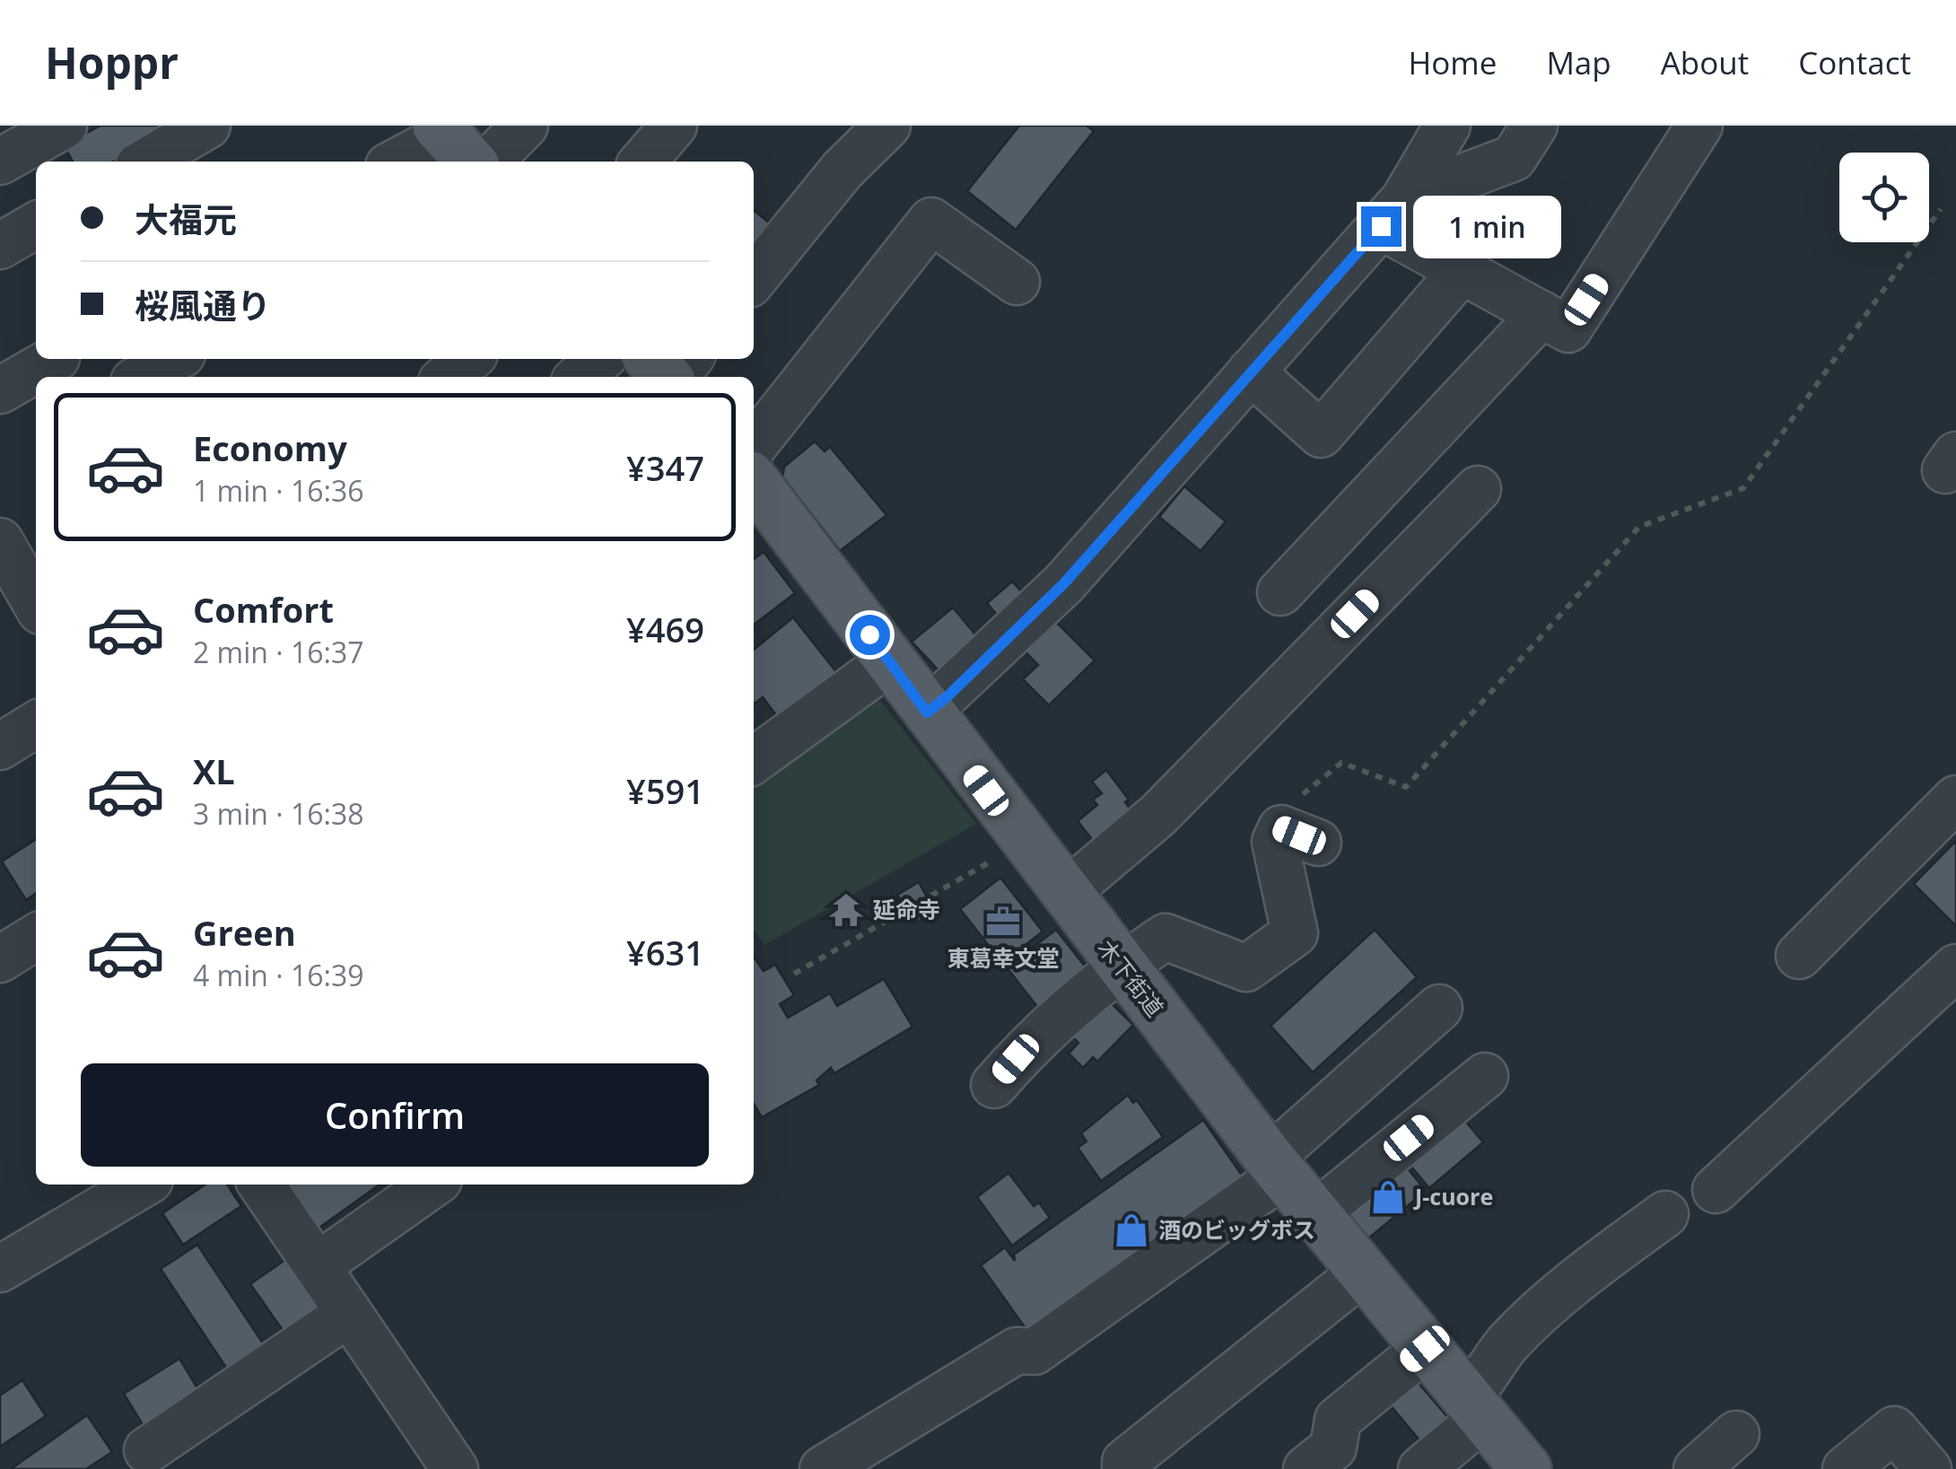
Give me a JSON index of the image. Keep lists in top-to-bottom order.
{
  "streets": {
    "main road": ["木下街道"]
  },
  "places": {
    "temple": ["延命寺"],
    "office": ["東葛幸文堂"],
    "shop": ["J-cuore", "酒のビッグボス"]
  },
  "page": {
    "header": "Hoppr",
    "nav": [
      "Home",
      "Map",
      "About",
      "Contact"
    ],
    "banner": ["大福元", "桜風通り"],
    "bubble": "1 min",
    "list": [
      {
        "name": "Economy",
        "note": "1 min · 16:36",
        "value": "¥347"
      },
      {
        "name": "Comfort",
        "note": "2 min · 16:37",
        "value": "¥469"
      },
      {
        "name": "XL",
        "note": "3 min · 16:38",
        "value": "¥591"
      },
      {
        "name": "Green",
        "note": "4 min · 16:39",
        "value": "¥631"
      }
    ],
    "buttons": "Confirm"
  }
}
